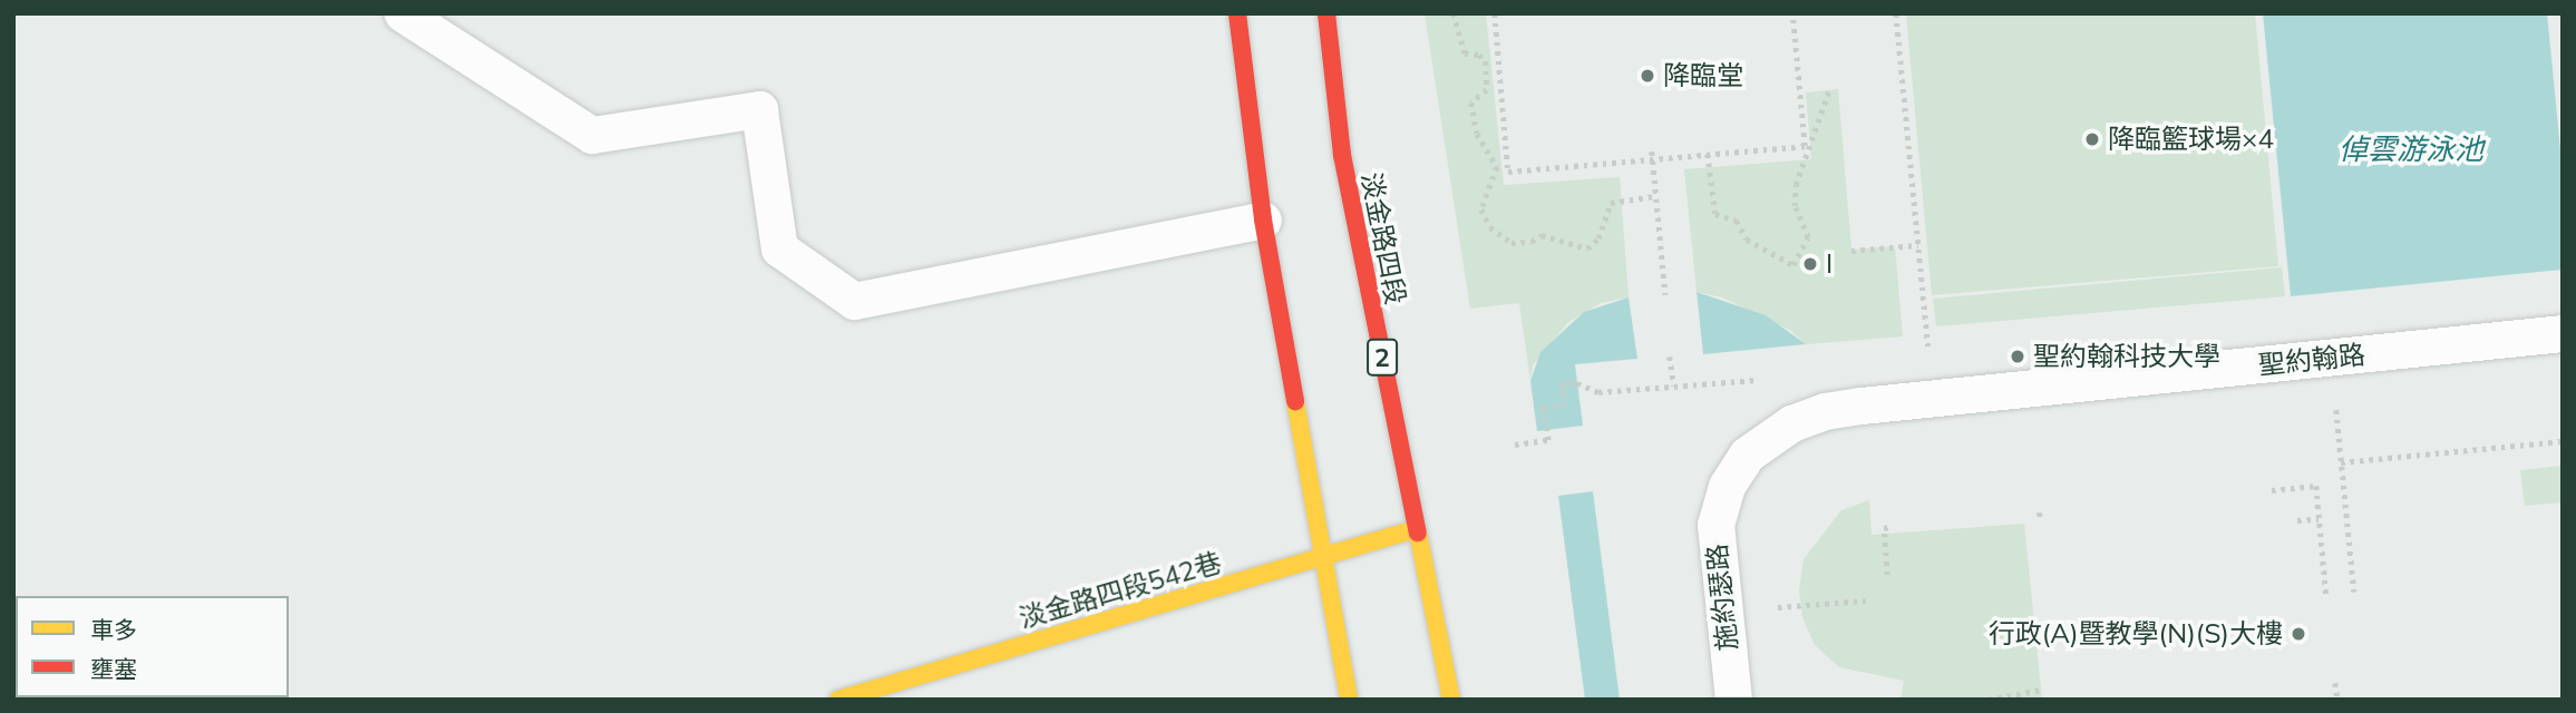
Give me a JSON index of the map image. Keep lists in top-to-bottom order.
{
  "streets": {
    "main road": ["淡金路四段", "2", "淡金路四段542巷"],
    "lane": ["聖約翰路", "施約瑟路"]
  },
  "crossings": [
    ["淡金路四段", "淡金路四段542巷"],
    ["聖約翰路", "施約瑟路"]
  ],
  "water": ["倬雲游泳池"],
  "places": [
    "降臨堂",
    "降臨籃球場×4",
    "I",
    "聖約翰科技大學",
    "行政(A)暨教學(N)(S)大樓"
  ],
  "legend": ["車多", "壅塞"]
}
